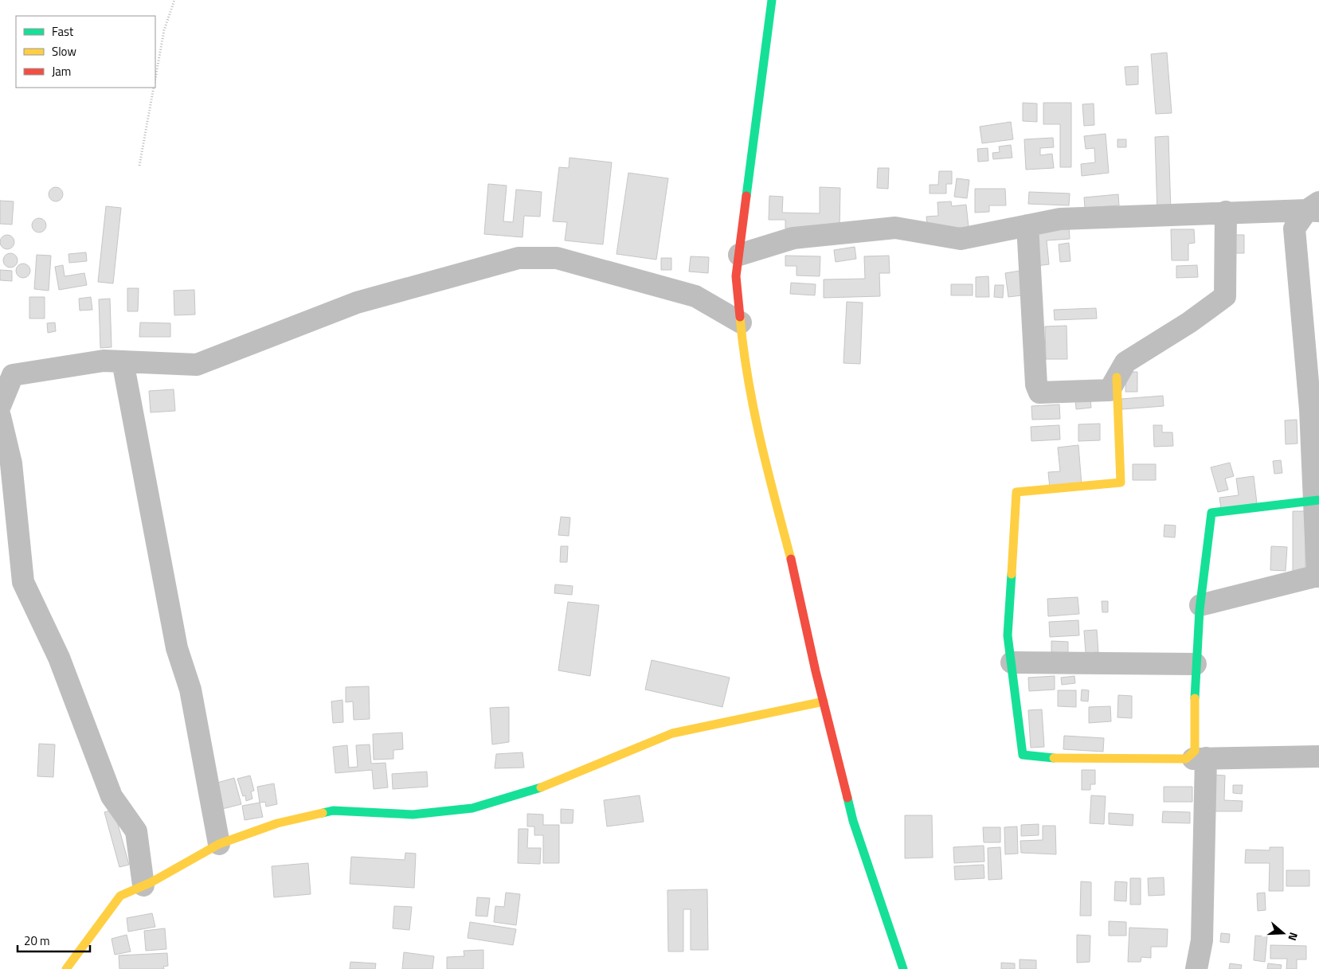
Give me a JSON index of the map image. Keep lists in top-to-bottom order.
{
  "legend": ["Fast", "Slow", "Jam"],
  "scale_bar": "20 m",
  "north": "right"
}
